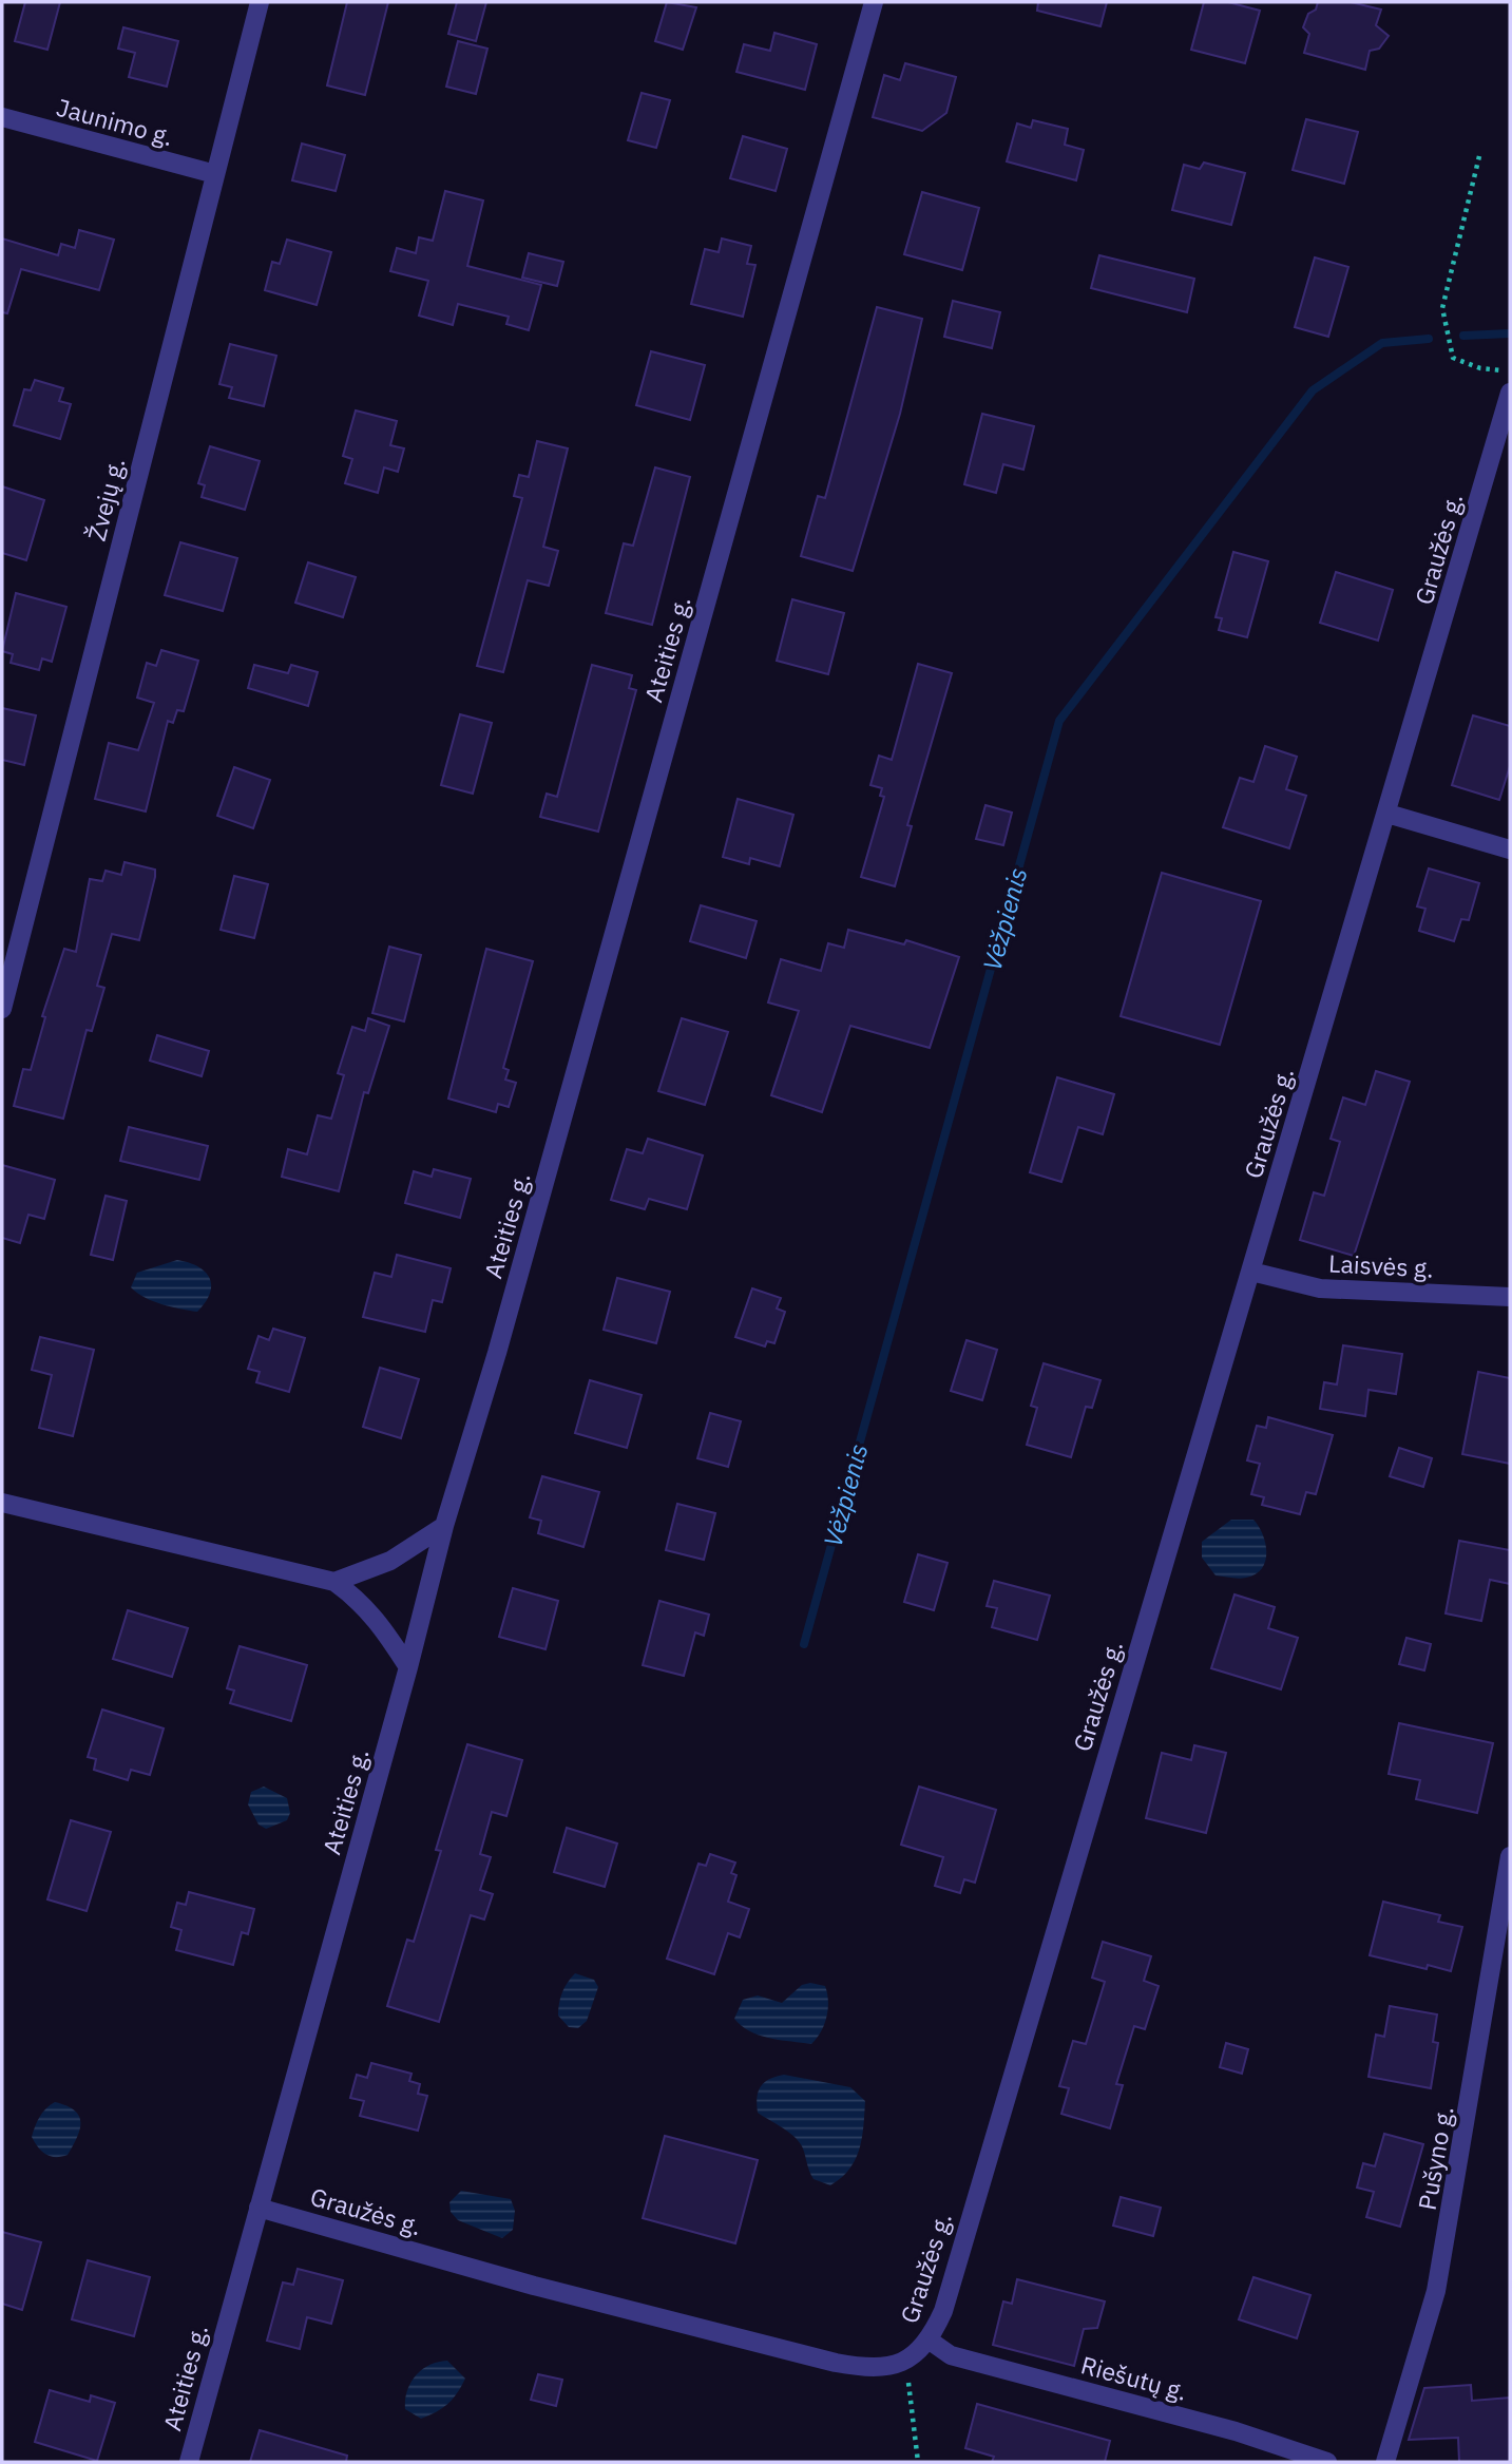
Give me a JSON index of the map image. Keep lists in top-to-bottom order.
{
  "streets": {
    "street": [
      "Jaunimo g.",
      "Žvejų g.",
      "Graužės g.",
      "Ateities g.",
      "Laisvės g.",
      "Pušyno g.",
      "Riešutų g."
    ]
  },
  "crossings": [
    ["Jaunimo g.", "Žvejų g."],
    ["Graužės g.", "Ateities g."],
    ["Graužės g.", "Laisvės g."],
    ["Graužės g.", "Riešutų g."]
  ],
  "water": ["Vėžpienis"]
}
